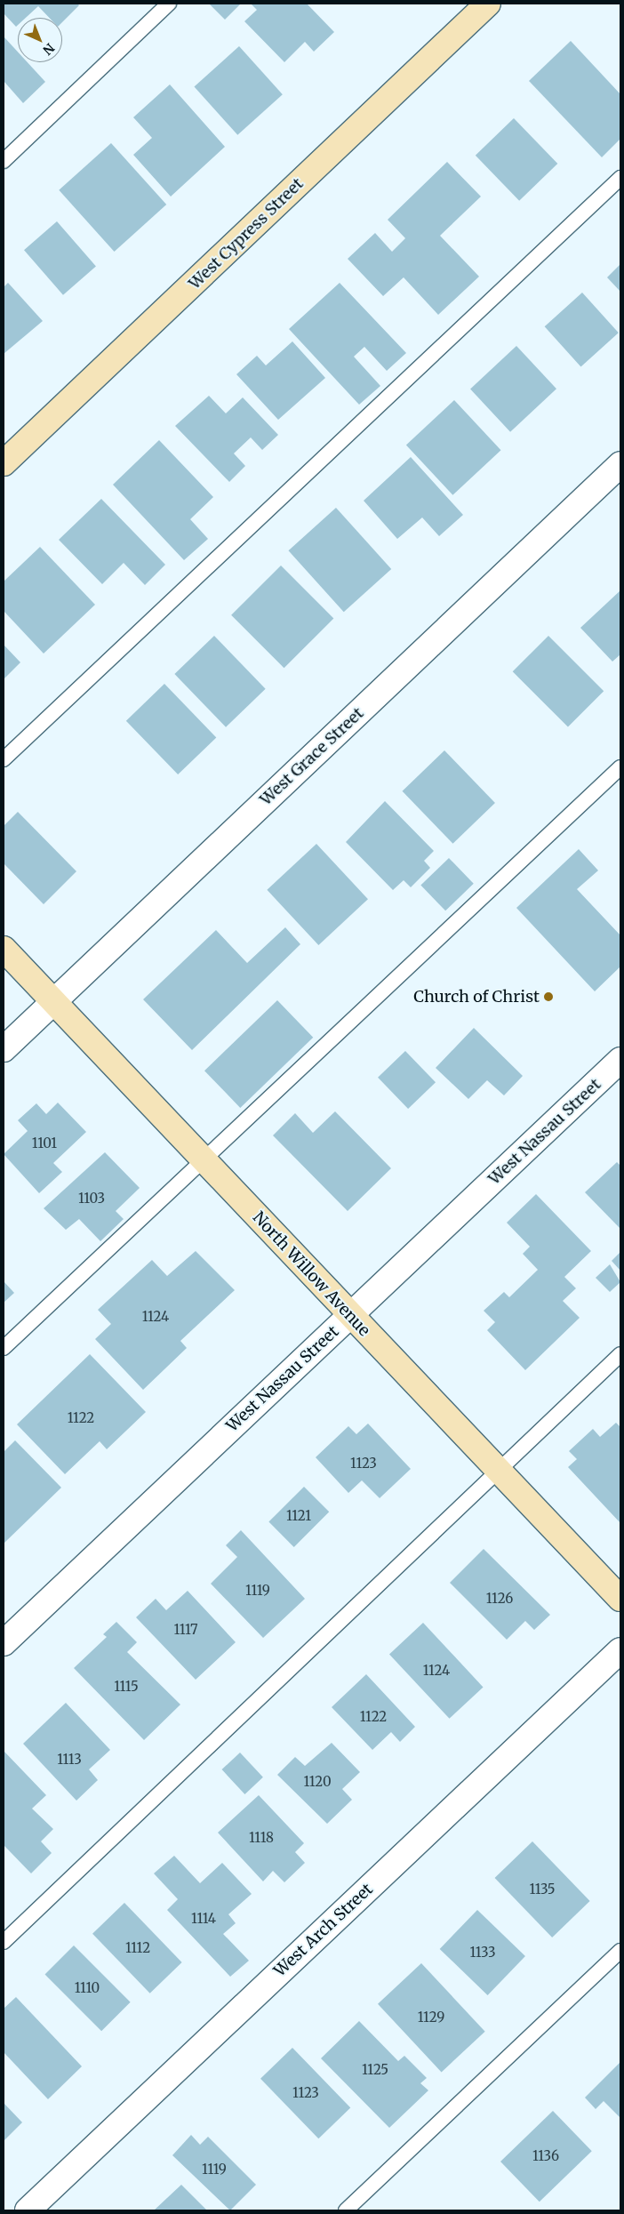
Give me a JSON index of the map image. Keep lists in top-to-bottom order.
{
  "streets": {
    "street": [
      "West Cypress Street",
      "West Grace Street",
      "West Nassau Street",
      "North Willow Avenue",
      "West Arch Street"
    ]
  },
  "crossings": [
    ["West Grace Street", "North Willow Avenue"],
    ["West Nassau Street", "North Willow Avenue"]
  ],
  "places": ["Church of Christ"],
  "house_numbers": [
    "1101",
    "1103",
    "1124",
    "1122",
    "1123",
    "1121",
    "1119",
    "1126",
    "1117",
    "1124",
    "1115",
    "1122",
    "1113",
    "1120",
    "1118",
    "1135",
    "1114",
    "1112",
    "1133",
    "1110",
    "1129",
    "1125",
    "1123",
    "1136",
    "1119"
  ],
  "north": "bottom right"
}
